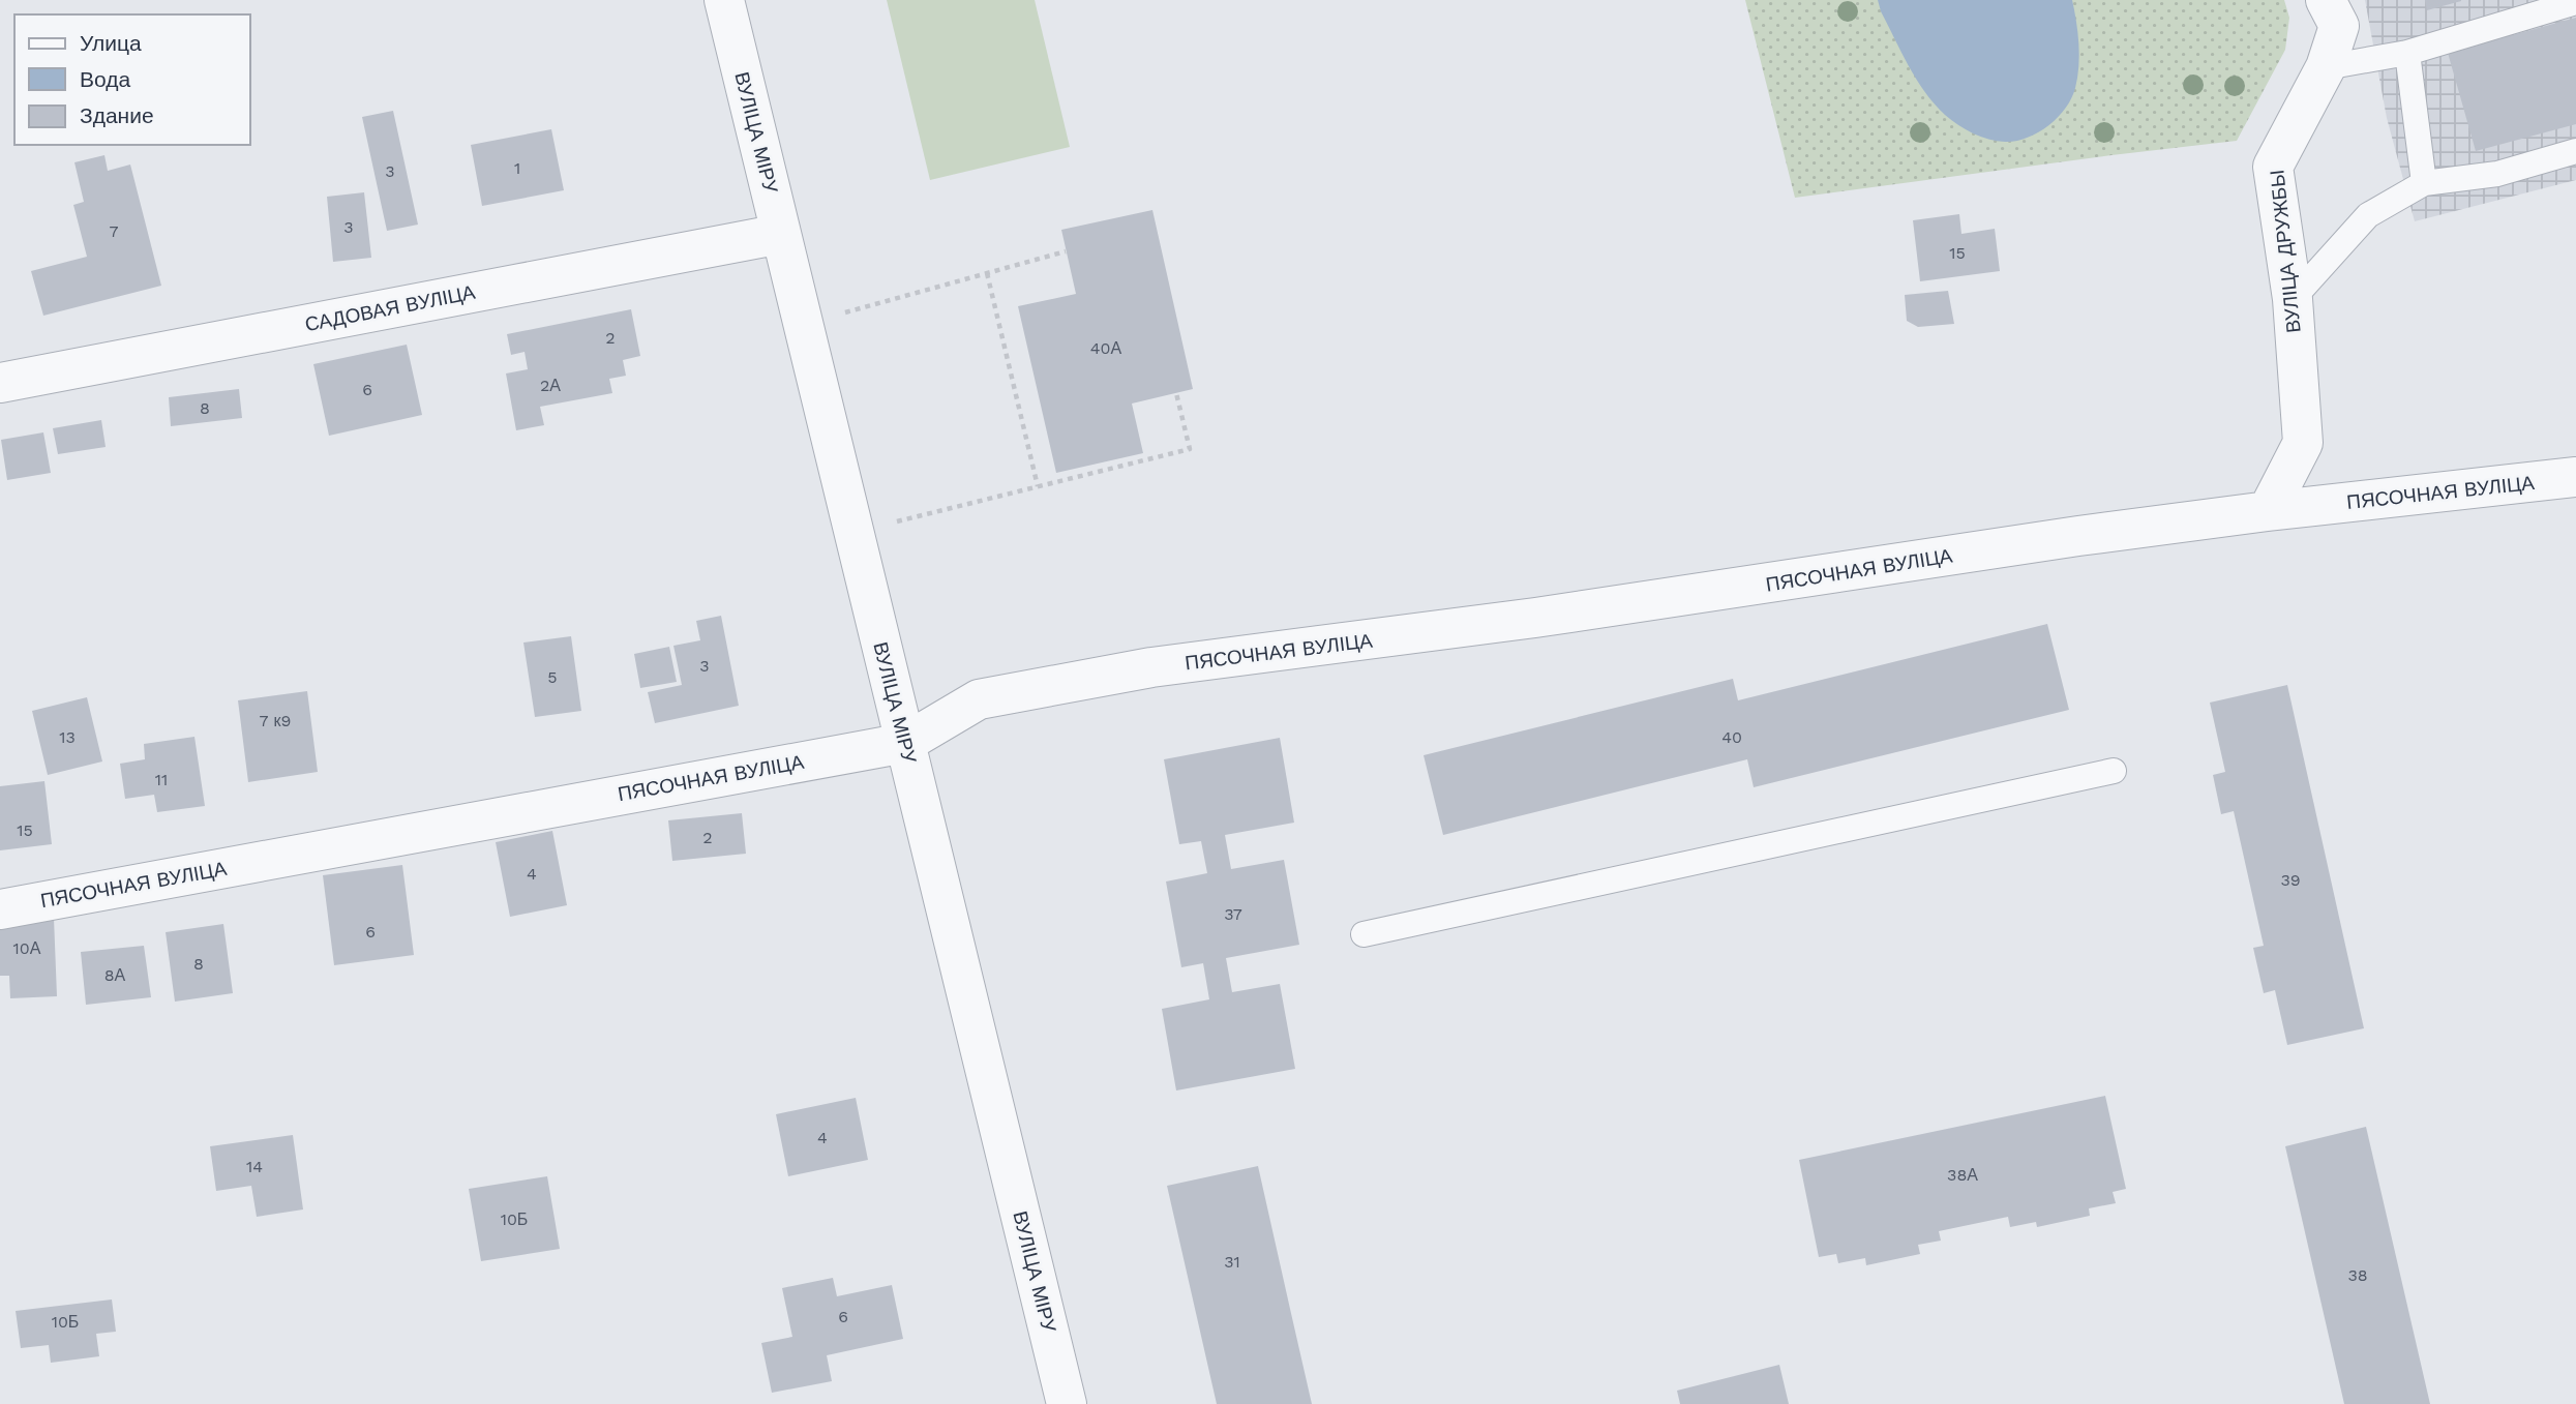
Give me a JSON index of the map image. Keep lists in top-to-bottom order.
{
  "streets": {
    "street": [
      "ВУЛІЦА МІРУ",
      "ВУЛІЦА ДРУЖБЫ",
      "САДОВАЯ ВУЛІЦА",
      "ПЯСОЧНАЯ ВУЛІЦА"
    ]
  },
  "crossings": [
    ["ВУЛІЦА МІРУ", "САДОВАЯ ВУЛІЦА"],
    ["ВУЛІЦА МІРУ", "ПЯСОЧНАЯ ВУЛІЦА"],
    ["ВУЛІЦА ДРУЖБЫ", "ПЯСОЧНАЯ ВУЛІЦА"]
  ],
  "house_numbers": [
    "1",
    "3",
    "3",
    "7",
    "15",
    "2",
    "40А",
    "2А",
    "6",
    "8",
    "3",
    "5",
    "7 к9",
    "13",
    "40",
    "11",
    "15",
    "2",
    "4",
    "39",
    "37",
    "6",
    "10А",
    "8",
    "8А",
    "4",
    "14",
    "38А",
    "10Б",
    "31",
    "38",
    "6",
    "10Б"
  ],
  "legend": ["Улица", "Вода", "Здание"]
}
